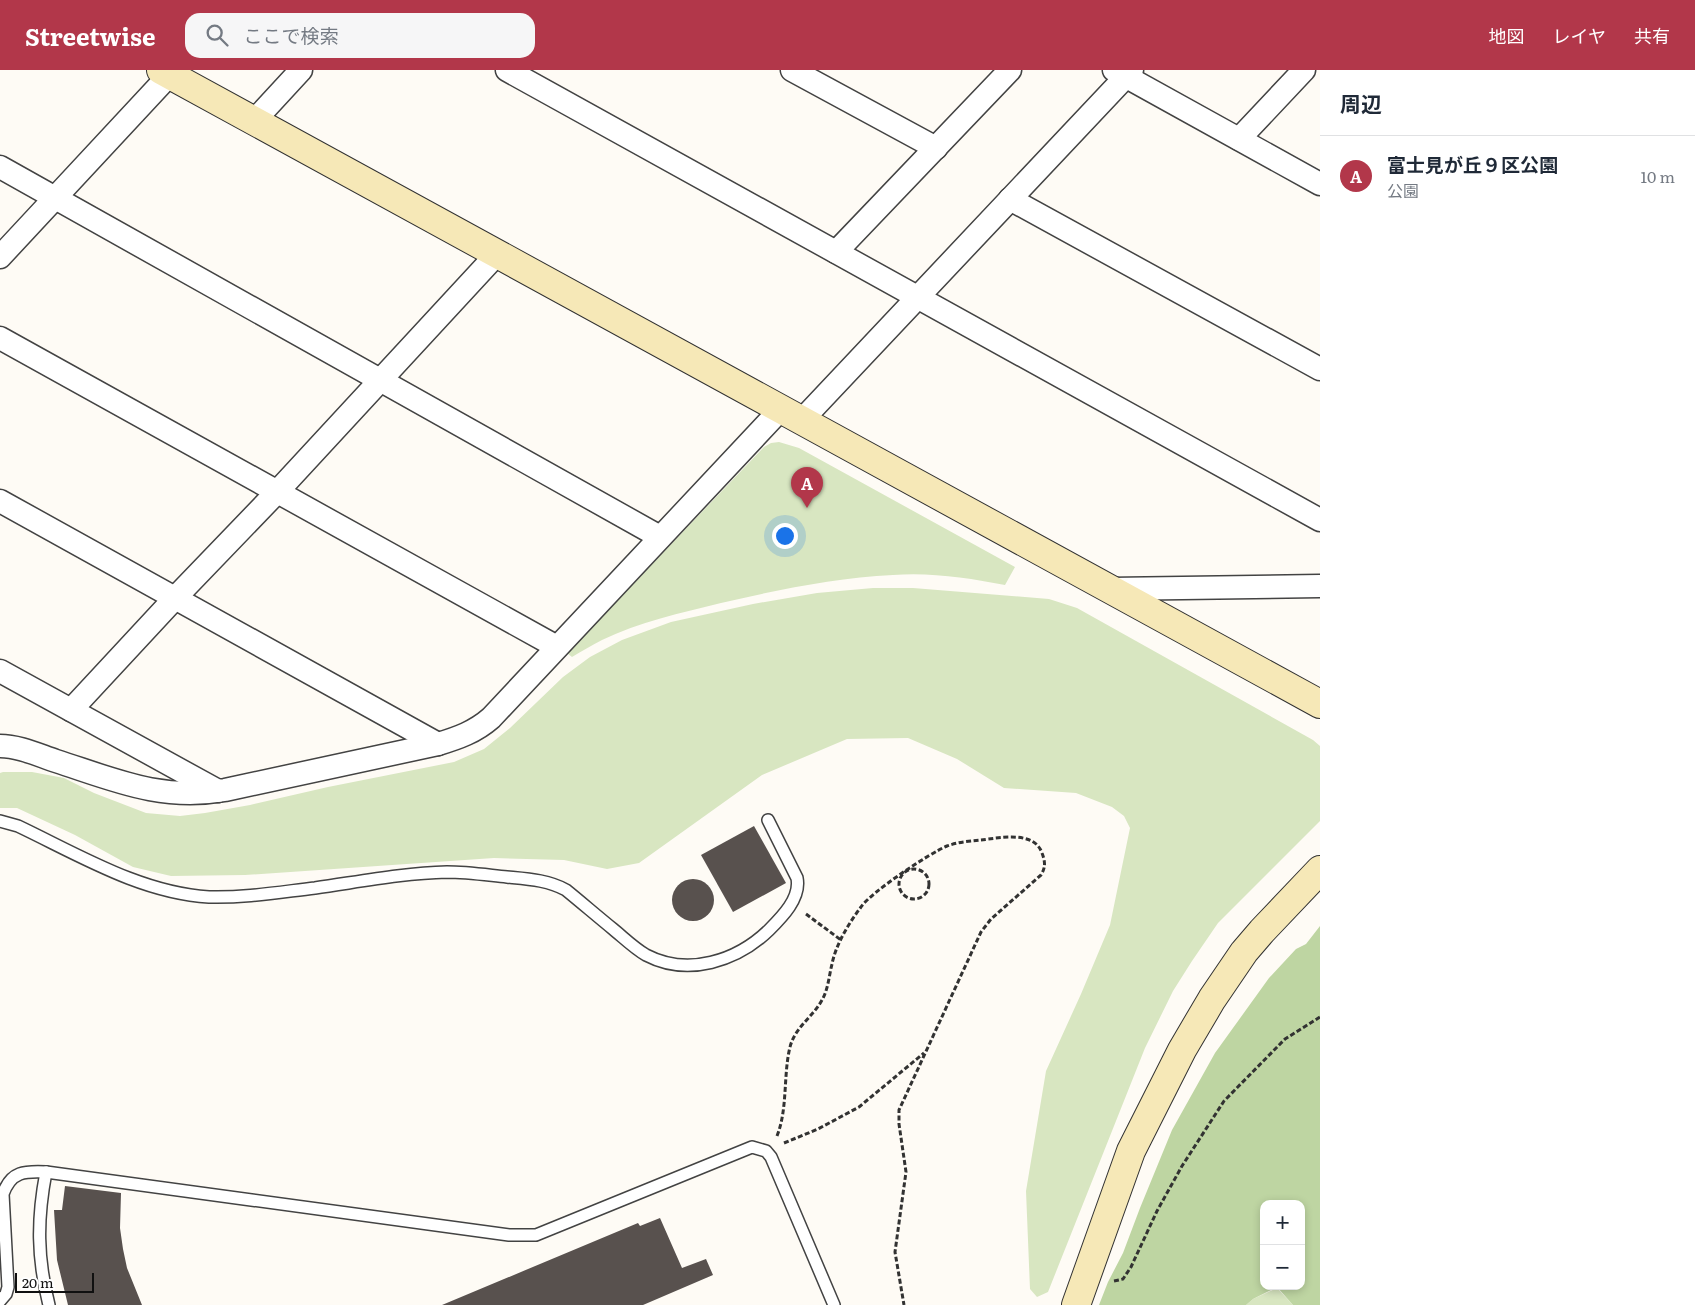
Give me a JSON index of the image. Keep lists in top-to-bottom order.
{
  "scale_bar": "20 m",
  "page": {
    "header": "Streetwise",
    "search": "ここで検索",
    "nav": ["地図", "レイヤ", "共有"],
    "heading": "周辺",
    "list": [
      {
        "mark": "A",
        "name": "富士見が丘９区公園",
        "note": "公園",
        "value": "10 m"
      }
    ],
    "pins": "A",
    "map_buttons": ["+", "−"],
    "scale": "20 m"
  }
}
